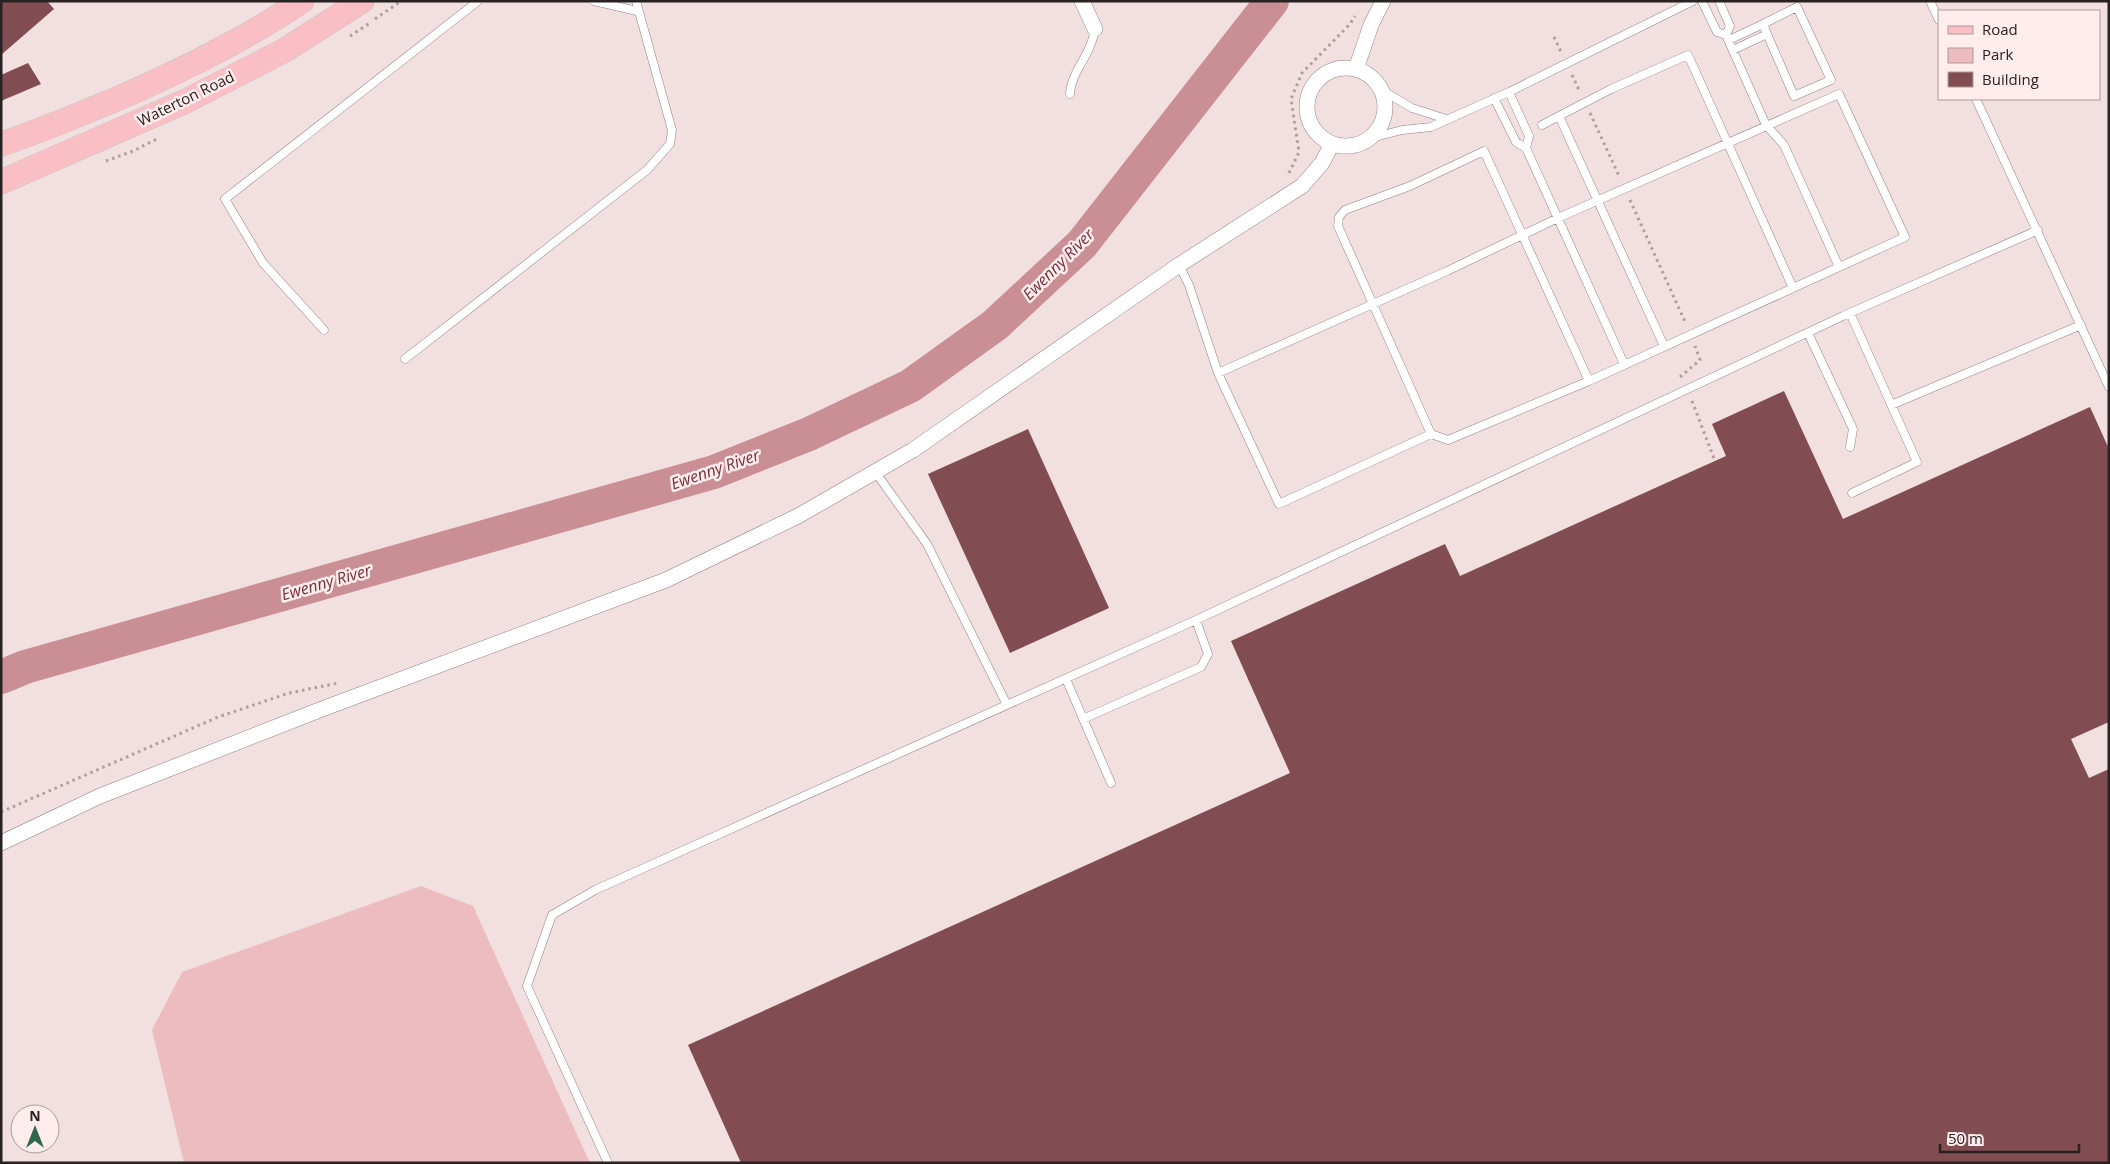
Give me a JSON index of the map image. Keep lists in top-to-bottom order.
{
  "streets": {
    "main road": ["Waterton Road"]
  },
  "water": ["Ewenny River"],
  "legend": ["Road", "Park", "Building"],
  "scale_bar": "50 m",
  "north": "top"
}
